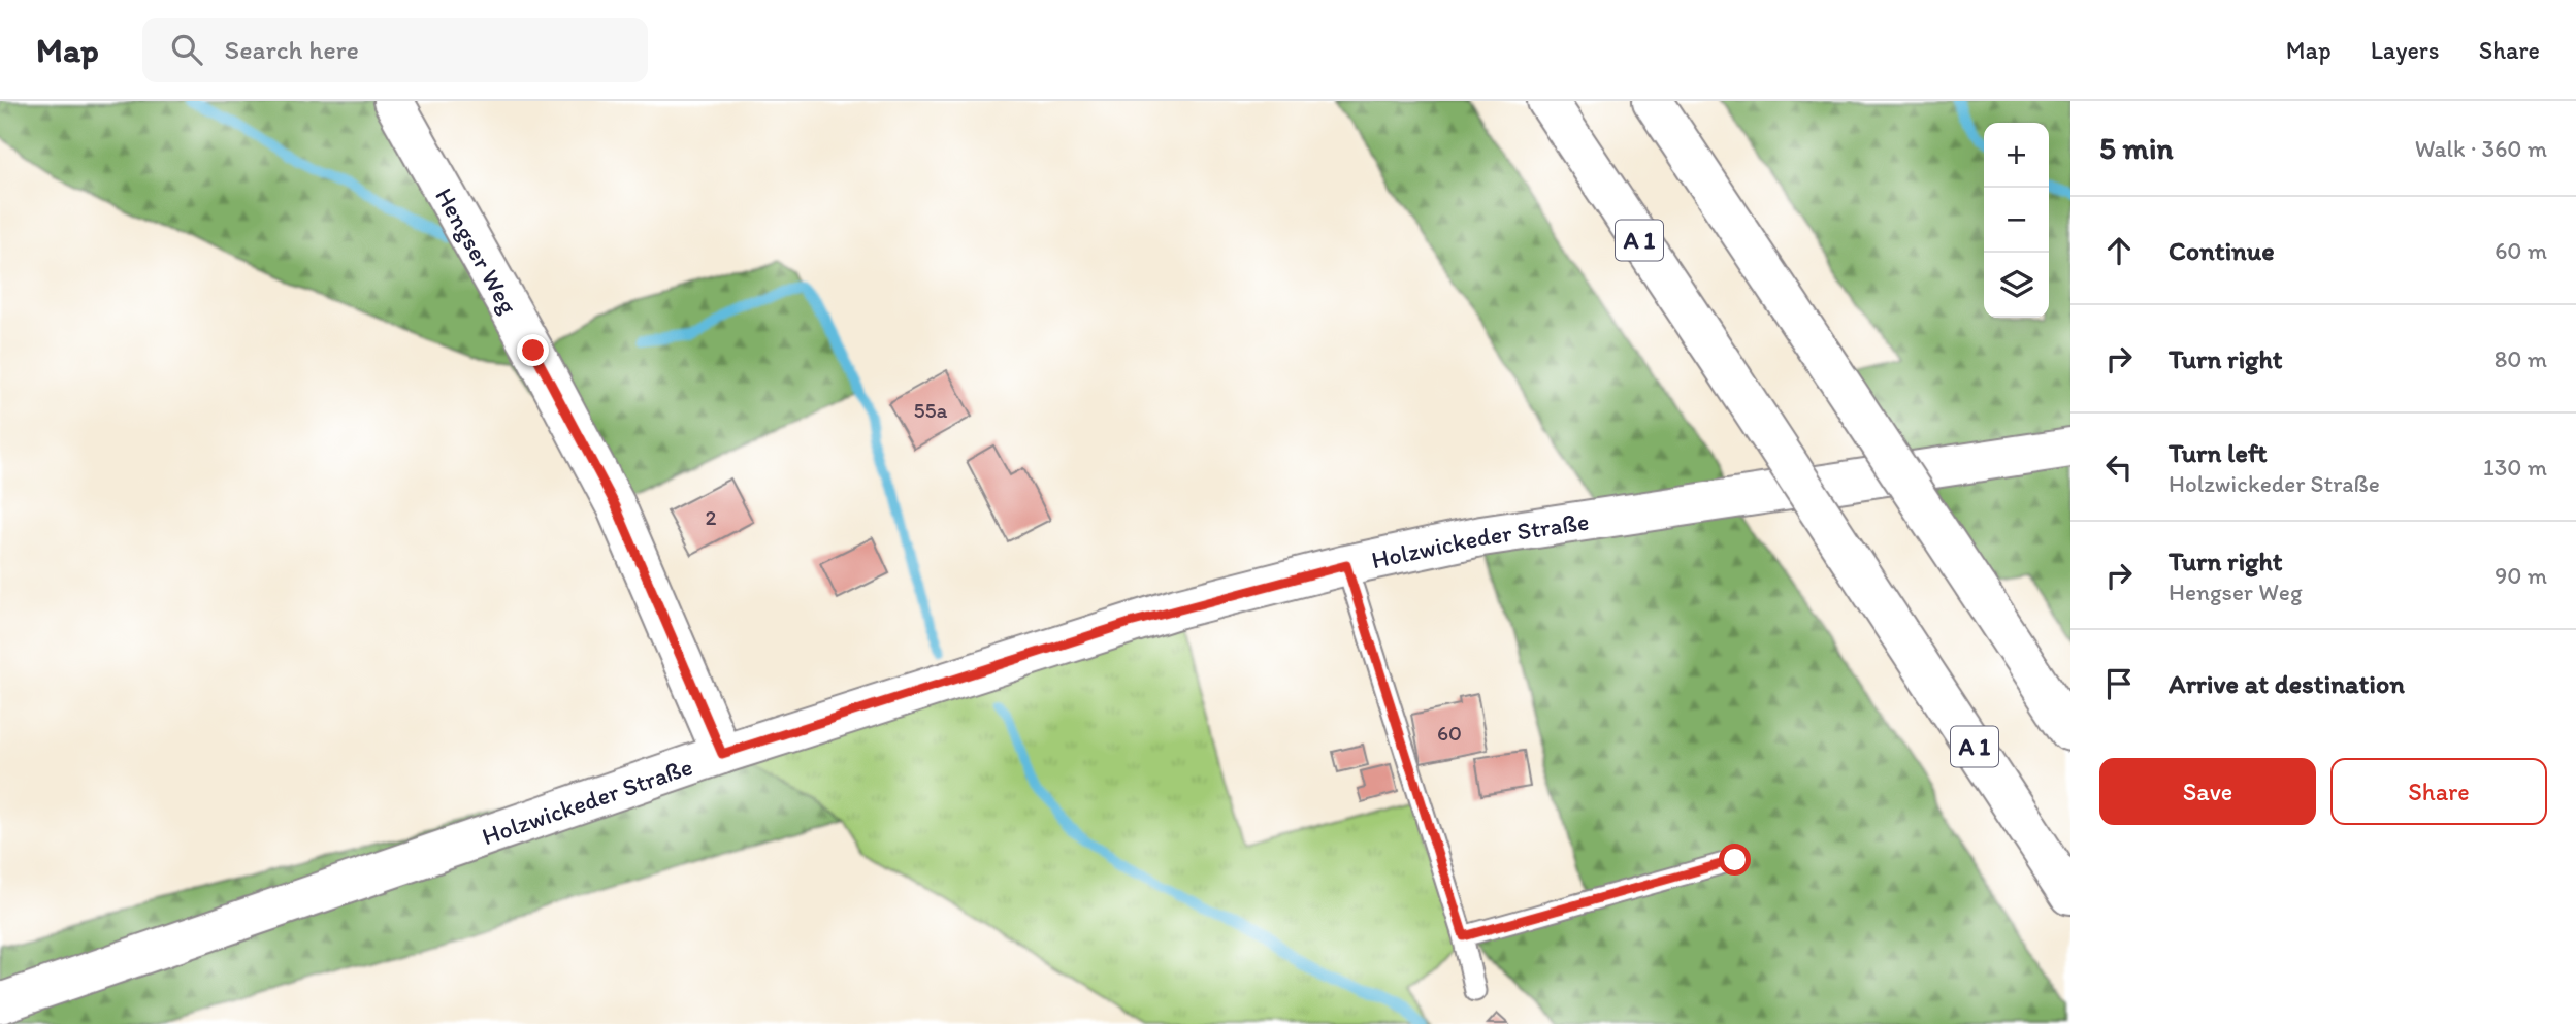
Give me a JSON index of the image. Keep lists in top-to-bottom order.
{
  "streets": {
    "main road": ["A 1", "Hengser Weg", "Holzwickeder Straße"]
  },
  "crossings": [
    ["Hengser Weg", "Holzwickeder Straße"]
  ],
  "house_numbers": ["55a", "2", "60"],
  "page": {
    "header": "Map",
    "search": "Search here",
    "nav": ["Map", "Layers", "Share"],
    "heading": ["5 min", "Walk · 360 m"],
    "map_buttons": ["+", "−"],
    "list": [
      ["Continue", "60 m"],
      ["Turn right", "80 m"],
      ["Turn left", "Holzwickeder Straße", "130 m"],
      ["Turn right", "Hengser Weg", "90 m"],
      "Arrive at destination"
    ],
    "buttons": ["Save", "Share"]
  }
}
